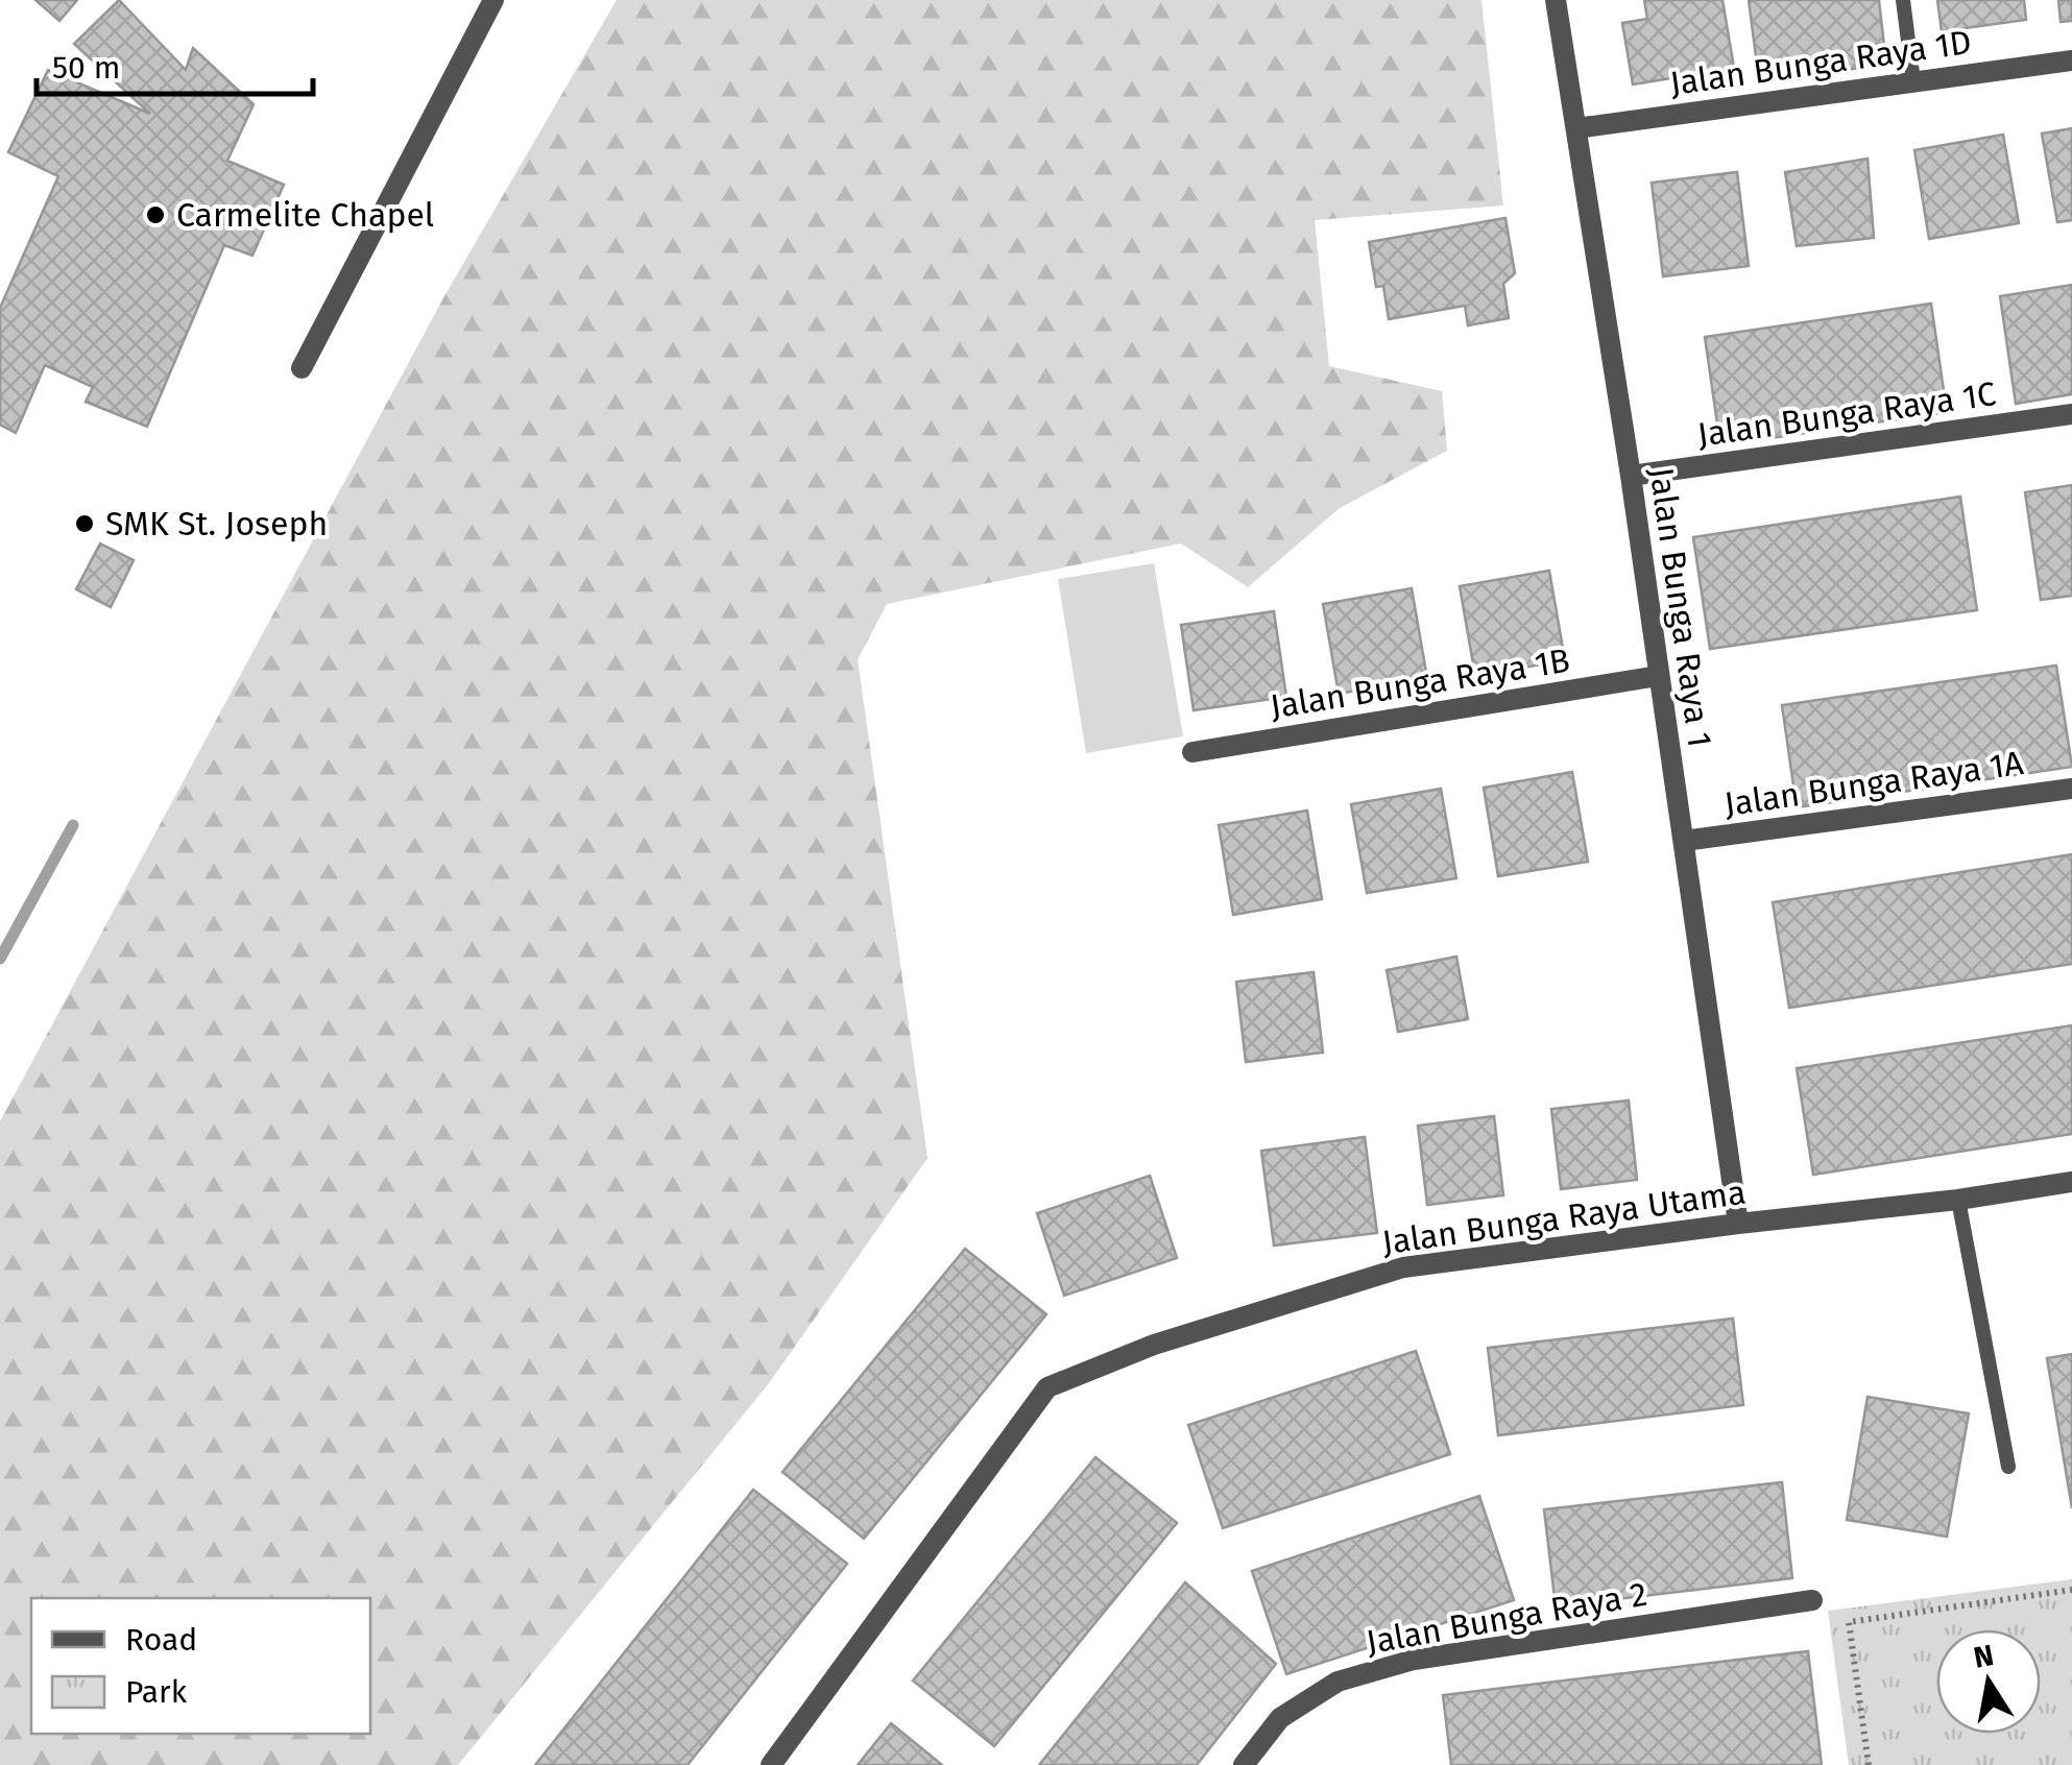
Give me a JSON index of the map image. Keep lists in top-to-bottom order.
{
  "streets": {
    "street": [
      "Jalan Bunga Raya 1D",
      "Jalan Bunga Raya 1C",
      "Jalan Bunga Raya 1",
      "Jalan Bunga Raya 1B",
      "Jalan Bunga Raya 1A",
      "Jalan Bunga Raya Utama",
      "Jalan Bunga Raya 2"
    ]
  },
  "crossings": [
    ["Jalan Bunga Raya 1D", "Jalan Bunga Raya 1"],
    ["Jalan Bunga Raya 1C", "Jalan Bunga Raya 1"],
    ["Jalan Bunga Raya 1", "Jalan Bunga Raya 1B"],
    ["Jalan Bunga Raya 1", "Jalan Bunga Raya 1A"],
    ["Jalan Bunga Raya 1", "Jalan Bunga Raya Utama"]
  ],
  "places": ["Carmelite Chapel", "SMK St. Joseph"],
  "legend": ["Road", "Park"],
  "scale_bar": "50 m",
  "north": "top"
}
